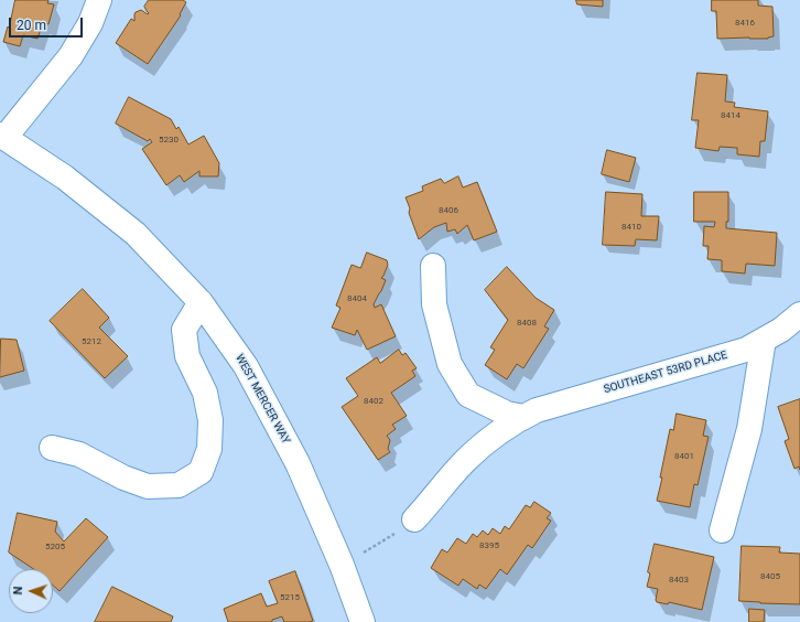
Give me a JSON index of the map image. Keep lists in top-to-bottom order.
{
  "streets": {
    "street": ["SOUTHEAST 53RD PLACE", "WEST MERCER WAY"]
  },
  "house_numbers": [
    "8416",
    "8414",
    "5230",
    "8406",
    "8410",
    "8404",
    "8408",
    "5212",
    "8402",
    "8401",
    "8395",
    "5205",
    "8405",
    "8403",
    "5215"
  ],
  "scale_bar": "20 m",
  "north": "left"
}
